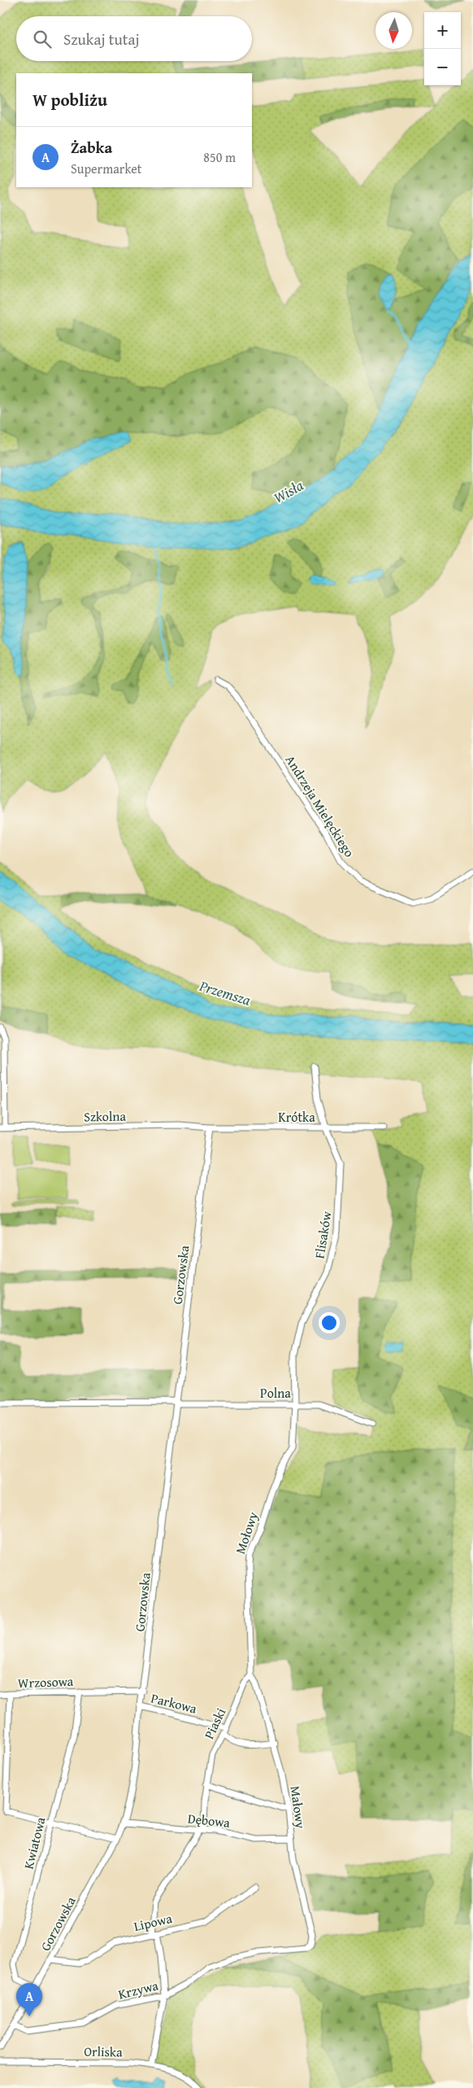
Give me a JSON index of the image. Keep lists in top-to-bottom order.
{
  "streets": {
    "street": [
      "Andrzeja Mielęckiego",
      "Szkolna",
      "Krótka",
      "Flisaków",
      "Gorzowska",
      "Polna",
      "Mołowy",
      "Wrzosowa",
      "Parkowa",
      "Piaski",
      "Małowy",
      "Dębowa",
      "Kwiatowa",
      "Lipowa",
      "Krzywa",
      "Orliska"
    ]
  },
  "crossings": [
    ["Szkolna", "Krótka"],
    ["Szkolna", "Gorzowska"],
    ["Krótka", "Flisaków"],
    ["Krótka", "Gorzowska"],
    ["Flisaków", "Polna"],
    ["Flisaków", "Mołowy"],
    ["Gorzowska", "Polna"],
    ["Gorzowska", "Wrzosowa"],
    ["Gorzowska", "Parkowa"],
    ["Gorzowska", "Dębowa"],
    ["Gorzowska", "Kwiatowa"],
    ["Gorzowska", "Lipowa"],
    ["Gorzowska", "Krzywa"],
    ["Polna", "Mołowy"],
    ["Mołowy", "Piaski"],
    ["Mołowy", "Małowy"],
    ["Wrzosowa", "Kwiatowa"],
    ["Parkowa", "Piaski"],
    ["Parkowa", "Małowy"],
    ["Piaski", "Małowy"],
    ["Piaski", "Dębowa"],
    ["Piaski", "Lipowa"],
    ["Piaski", "Krzywa"],
    ["Piaski", "Orliska"],
    ["Małowy", "Dębowa"],
    ["Małowy", "Krzywa"]
  ],
  "water": ["Wisła", "Przemsza"],
  "north": "bottom",
  "page": {
    "map_buttons": ["+", "−"],
    "search": "Szukaj tutaj",
    "heading": "W pobliżu",
    "list": [
      {
        "mark": "A",
        "name": "Żabka",
        "note": "Supermarket",
        "value": "850 m"
      }
    ],
    "pins": "A"
  }
}
